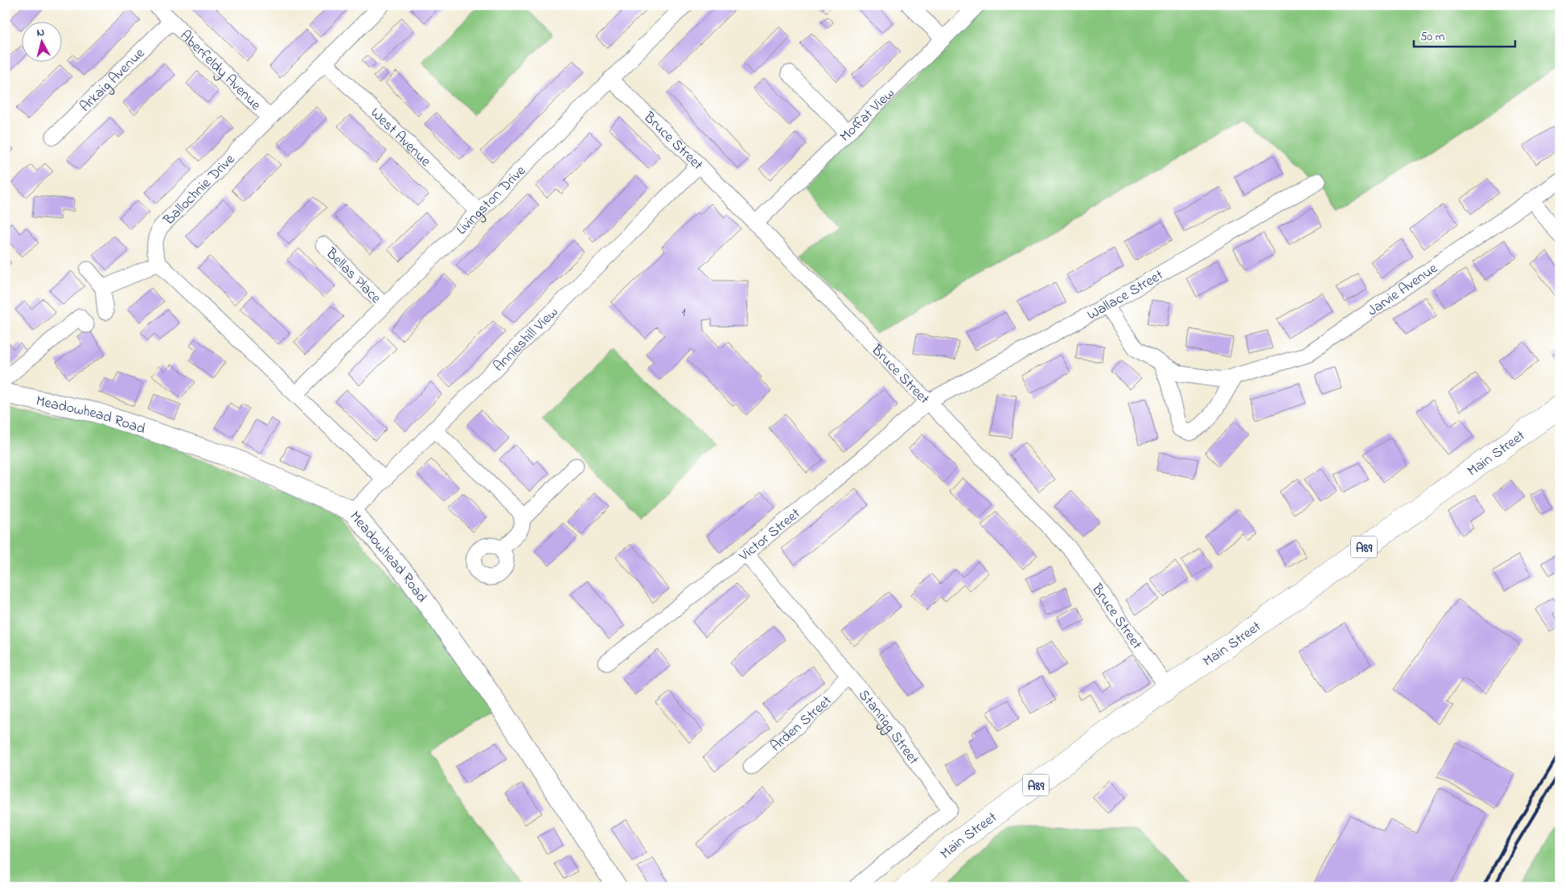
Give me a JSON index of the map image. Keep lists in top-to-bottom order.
{
  "streets": {
    "main road": ["Main Street", "A89"],
    "street": [
      "Aberfeldy Avenue",
      "Arkaig Avenue",
      "Moffat View",
      "West Avenue",
      "Bruce Street",
      "Ballochnie Drive",
      "Livingston Drive",
      "Bellas Place",
      "Jarvie Avenue",
      "Wallace Street",
      "Annieshill View",
      "Meadowhead Road",
      "Victor Street",
      "Arden Street",
      "Stanrigg Street"
    ]
  },
  "crossings": [
    ["Aberfeldy Avenue", "Arkaig Avenue"],
    ["Aberfeldy Avenue", "Ballochnie Drive"],
    ["Moffat View", "Bruce Street"],
    ["West Avenue", "Ballochnie Drive"],
    ["West Avenue", "Livingston Drive"],
    ["Bruce Street", "Livingston Drive"],
    ["Bruce Street", "Wallace Street"],
    ["Bruce Street", "Annieshill View"],
    ["Bruce Street", "Main Street"],
    ["Bruce Street", "Victor Street"],
    ["Livingston Drive", "Bellas Place"],
    ["Jarvie Avenue", "Wallace Street"],
    ["Wallace Street", "Victor Street"],
    ["Annieshill View", "Meadowhead Road"],
    ["Victor Street", "Stanrigg Street"],
    ["Arden Street", "Stanrigg Street"]
  ],
  "house_numbers": ["1"],
  "scale_bar": "50 m",
  "north": "top"
}
